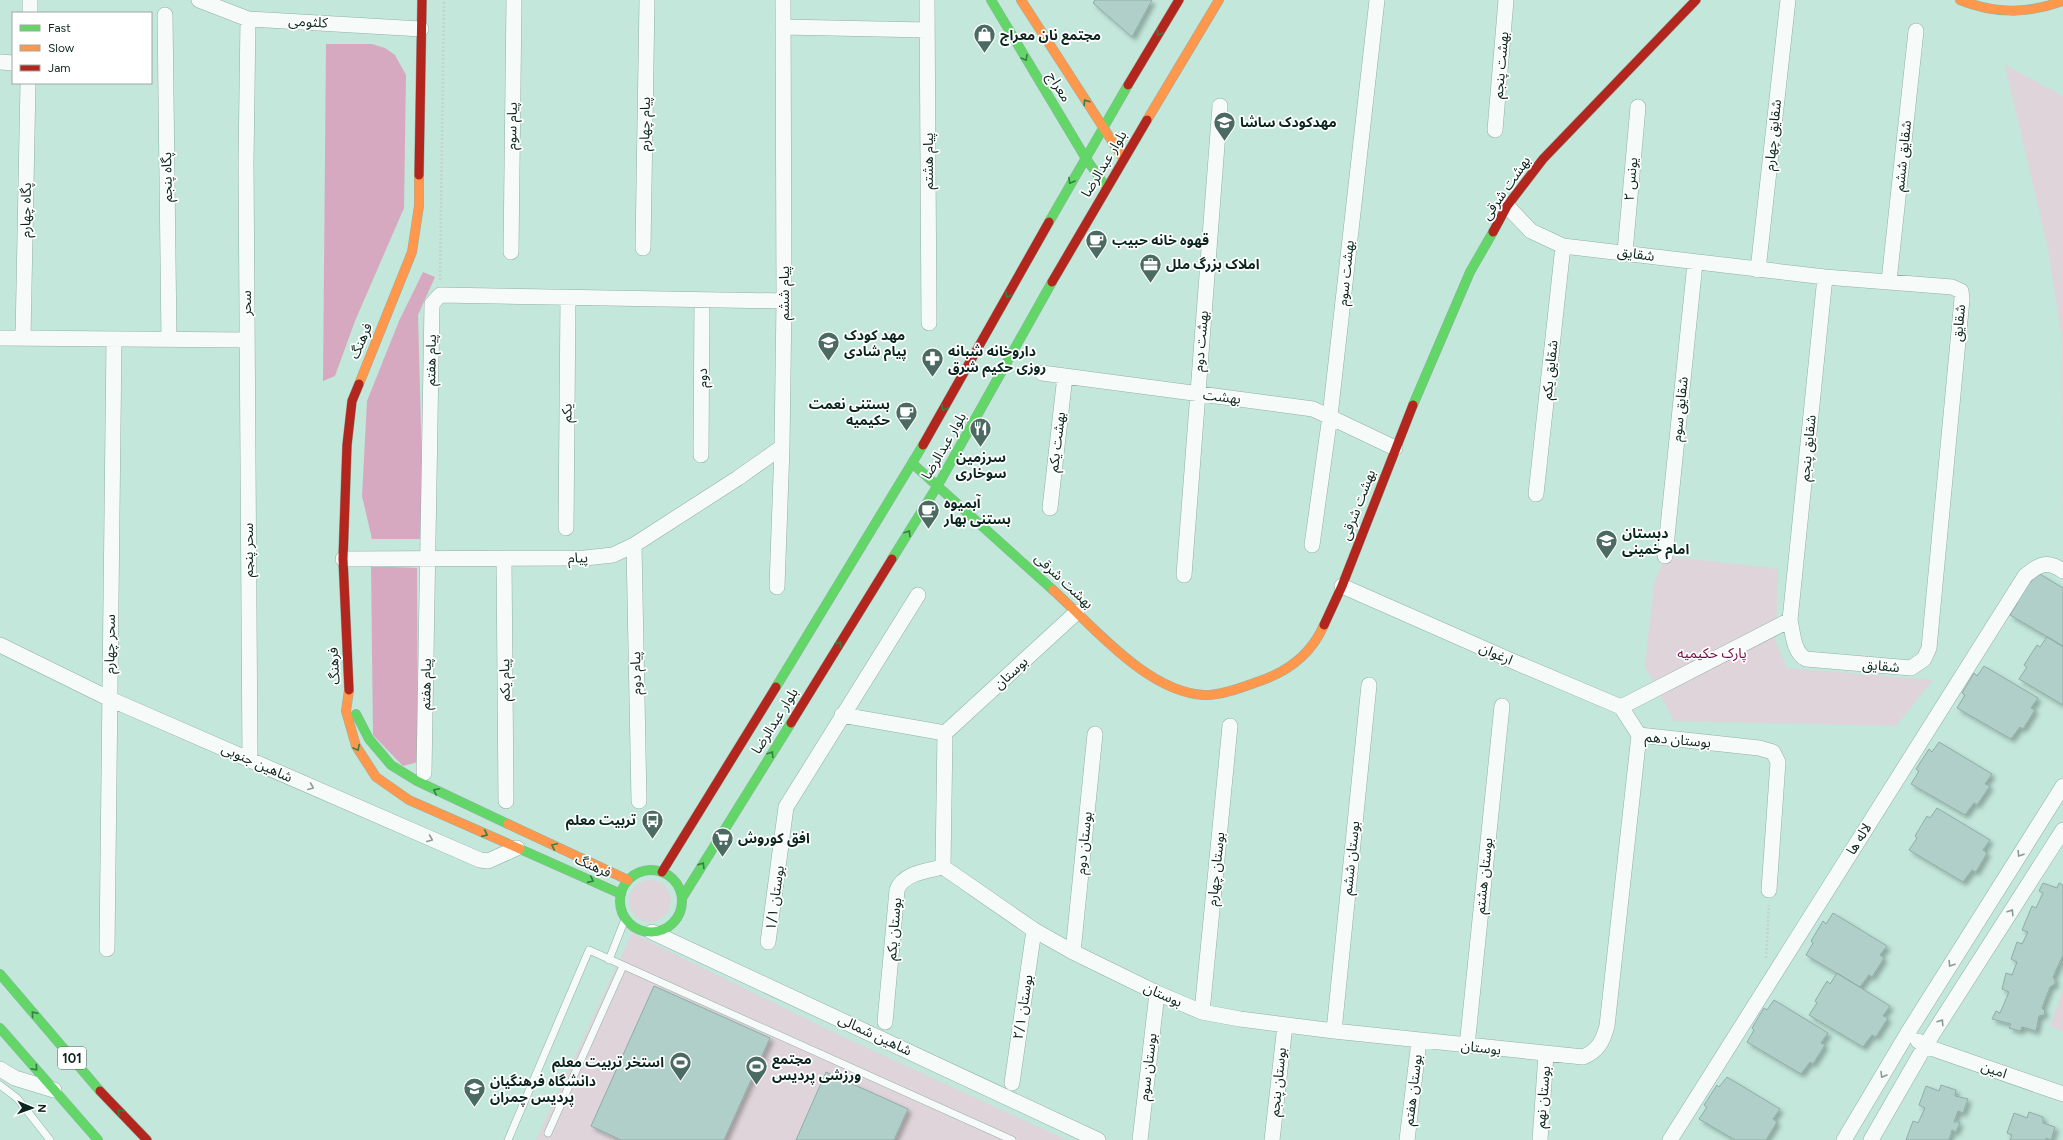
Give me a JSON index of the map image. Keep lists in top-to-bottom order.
{
  "streets": {
    "main road": [
      "معراج",
      "بلوار عبدالرضا",
      "بهشت شرقی",
      "فرهنگ",
      "101"
    ],
    "street": [
      "کلثومی",
      "بهشت پنجم",
      "پیام چهارم",
      "پیام سوم",
      "شقایق چهارم",
      "شقایق ششم",
      "پیام هشتم",
      "پگاه پنجم",
      "یونس ۲",
      "پگاه چهارم",
      "شقایق",
      "بهشت سوم",
      "پیام ششم",
      "سحر",
      "بهشت دوم",
      "پیام هفتم",
      "شقایق یکم",
      "دوم",
      "بهشت",
      "شقایق سوم",
      "یکم",
      "بهشت یکم",
      "شقایق پنجم",
      "سحر پنجم",
      "پیام",
      "سحر چهارم",
      "ارغوان",
      "پیام دوم",
      "بوستان",
      "پیام یکم",
      "بوستان دهم",
      "شاهین جنوبی",
      "لاله ها",
      "بوستان دوم",
      "بوستان ششم",
      "بوستان چهارم",
      "بوستان هشتم",
      "بوستان ۱/۱",
      "بوستان یکم",
      "بوستان ۲/۱",
      "شاهین شمالی",
      "بوستان سوم",
      "امین",
      "بوستان پنجم",
      "بوستان هفتم",
      "بوستان نهم"
    ]
  },
  "crossings": [
    ["کلثومی", "سحر"],
    ["کلثومی", "فرهنگ"],
    ["معراج", "بلوار عبدالرضا"],
    ["شقایق چهارم", "شقایق"],
    ["شقایق ششم", "شقایق"],
    ["بلوار عبدالرضا", "بهشت شرقی"],
    ["بلوار عبدالرضا", "فرهنگ"],
    ["بلوار عبدالرضا", "شاهین شمالی"],
    ["یونس ۲", "شقایق"],
    ["بهشت شرقی", "شقایق"],
    ["بهشت شرقی", "بهشت"],
    ["بهشت شرقی", "ارغوان"],
    ["بهشت شرقی", "بوستان"],
    ["شقایق", "شقایق یکم"],
    ["شقایق", "شقایق سوم"],
    ["شقایق", "شقایق پنجم"],
    ["بهشت سوم", "بهشت"],
    ["پیام ششم", "پیام"],
    ["سحر", "سحر پنجم"],
    ["فرهنگ", "پیام"],
    ["فرهنگ", "شاهین جنوبی"],
    ["فرهنگ", "شاهین شمالی"],
    ["بهشت دوم", "بهشت"],
    ["پیام هفتم", "پیام"],
    ["بهشت", "بهشت یکم"],
    ["سحر پنجم", "شاهین جنوبی"],
    ["پیام", "پیام دوم"],
    ["پیام", "پیام یکم"],
    ["سحر چهارم", "شاهین جنوبی"],
    ["بوستان", "بوستان دهم"],
    ["بوستان", "بوستان دوم"],
    ["بوستان", "بوستان ششم"],
    ["بوستان", "بوستان چهارم"],
    ["بوستان", "بوستان هشتم"],
    ["بوستان", "بوستان یکم"],
    ["بوستان", "بوستان ۲/۱"],
    ["بوستان", "بوستان سوم"],
    ["بوستان", "بوستان پنجم"],
    ["بوستان", "بوستان هفتم"],
    ["بوستان", "بوستان نهم"],
    ["بوستان دهم", "بوستان نهم"]
  ],
  "one_way": ["شاهین جنوبی"],
  "parks": ["پارک حکیمیه"],
  "places": {
    "shop": ["مجتمع نان معراج"],
    "school or university": [
      "مهدکودک ساشا",
      "مهد کودک پیام شادی",
      "دبستان امام خمینی",
      "دانشگاه فرهنگیان پردیس چمران"
    ],
    "cafe": ["قهوه خانه حبیب", "بستنی نعمت حکیمیه", "آبمیوه بستنی بهار"],
    "office": ["املاک بزرگ ملل"],
    "pharmacy": ["داروخانه شبانه روزی حکیم شرق"],
    "restaurant": ["سرزمین سوخاری"],
    "bus stop": ["تربیت معلم"],
    "supermarket": ["افق کوروش"],
    "sports": ["استخر تربیت معلم", "مجتمع ورزشی پردیس"]
  },
  "legend": ["Fast", "Slow", "Jam"],
  "north": "right"
}
